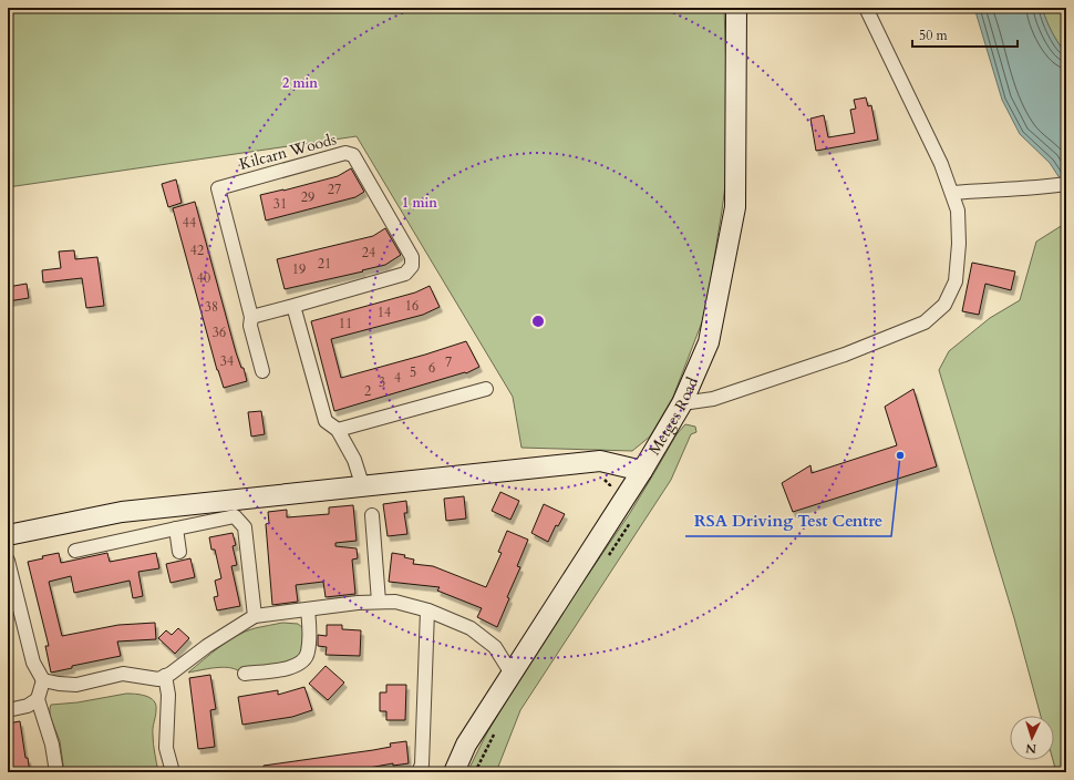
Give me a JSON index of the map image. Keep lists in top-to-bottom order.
{
  "streets": {
    "street": ["Kilcarn Woods", "Metges Road"]
  },
  "places": ["RSA Driving Test Centre"],
  "house_numbers": [
    "27",
    "29",
    "31",
    "44",
    "42",
    "24",
    "21",
    "19",
    "40",
    "16",
    "38",
    "14",
    "11",
    "36",
    "34",
    "7",
    "6",
    "5",
    "4",
    "3",
    "2"
  ],
  "scale_bar": "50 m",
  "north": "bottom",
  "rings": ["2 min", "1 min"]
}
